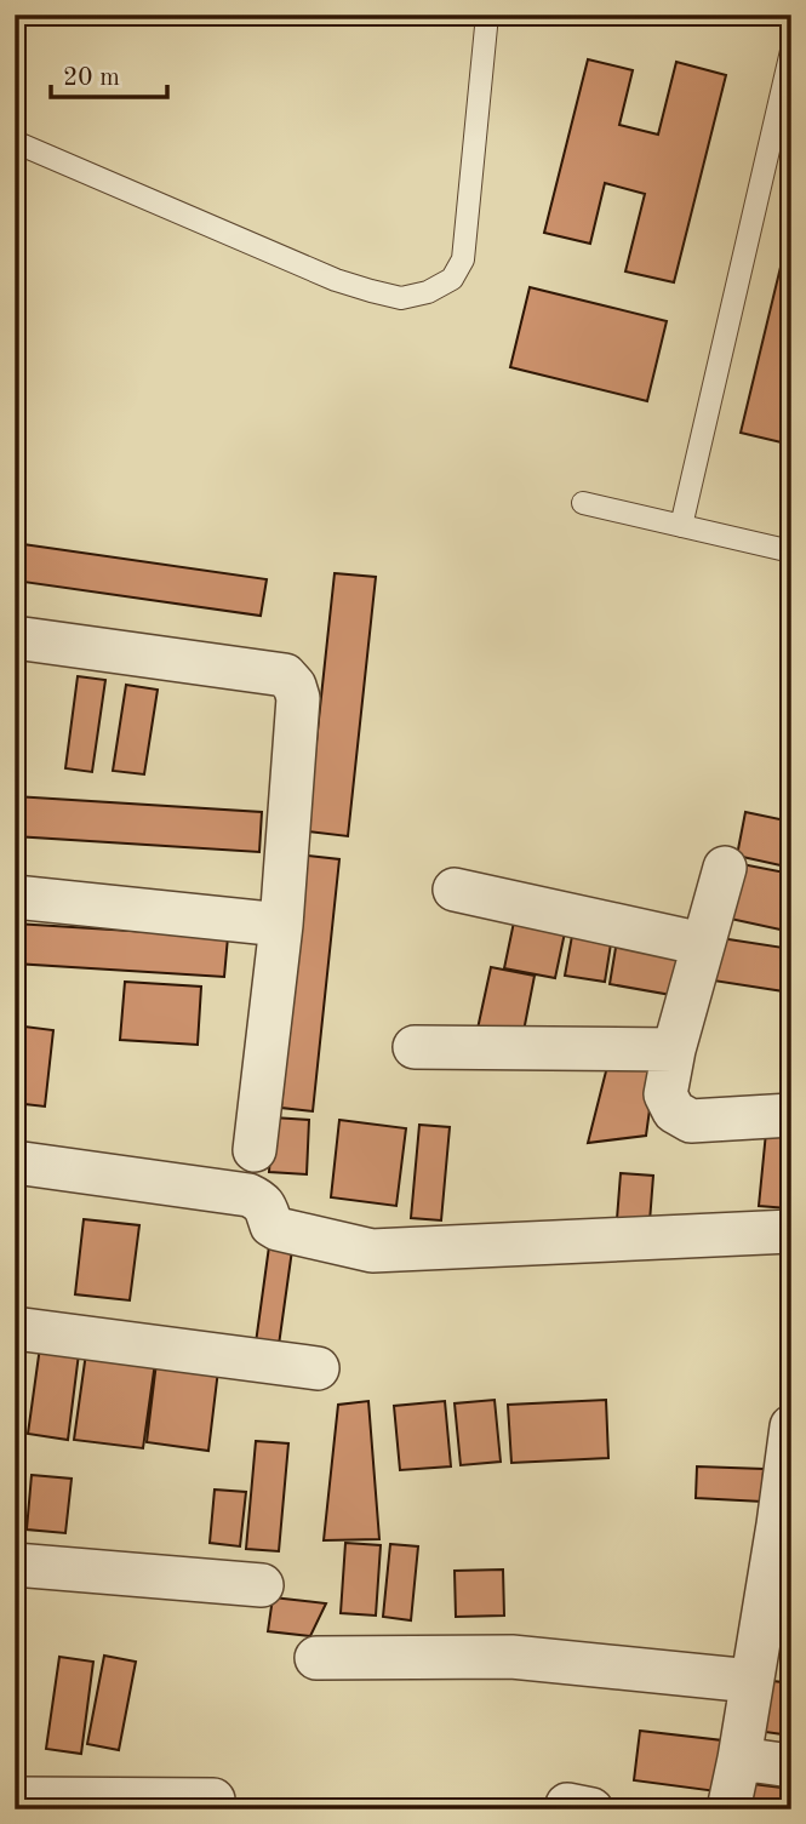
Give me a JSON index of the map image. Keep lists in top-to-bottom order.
{
  "scale_bar": "20 m"
}
